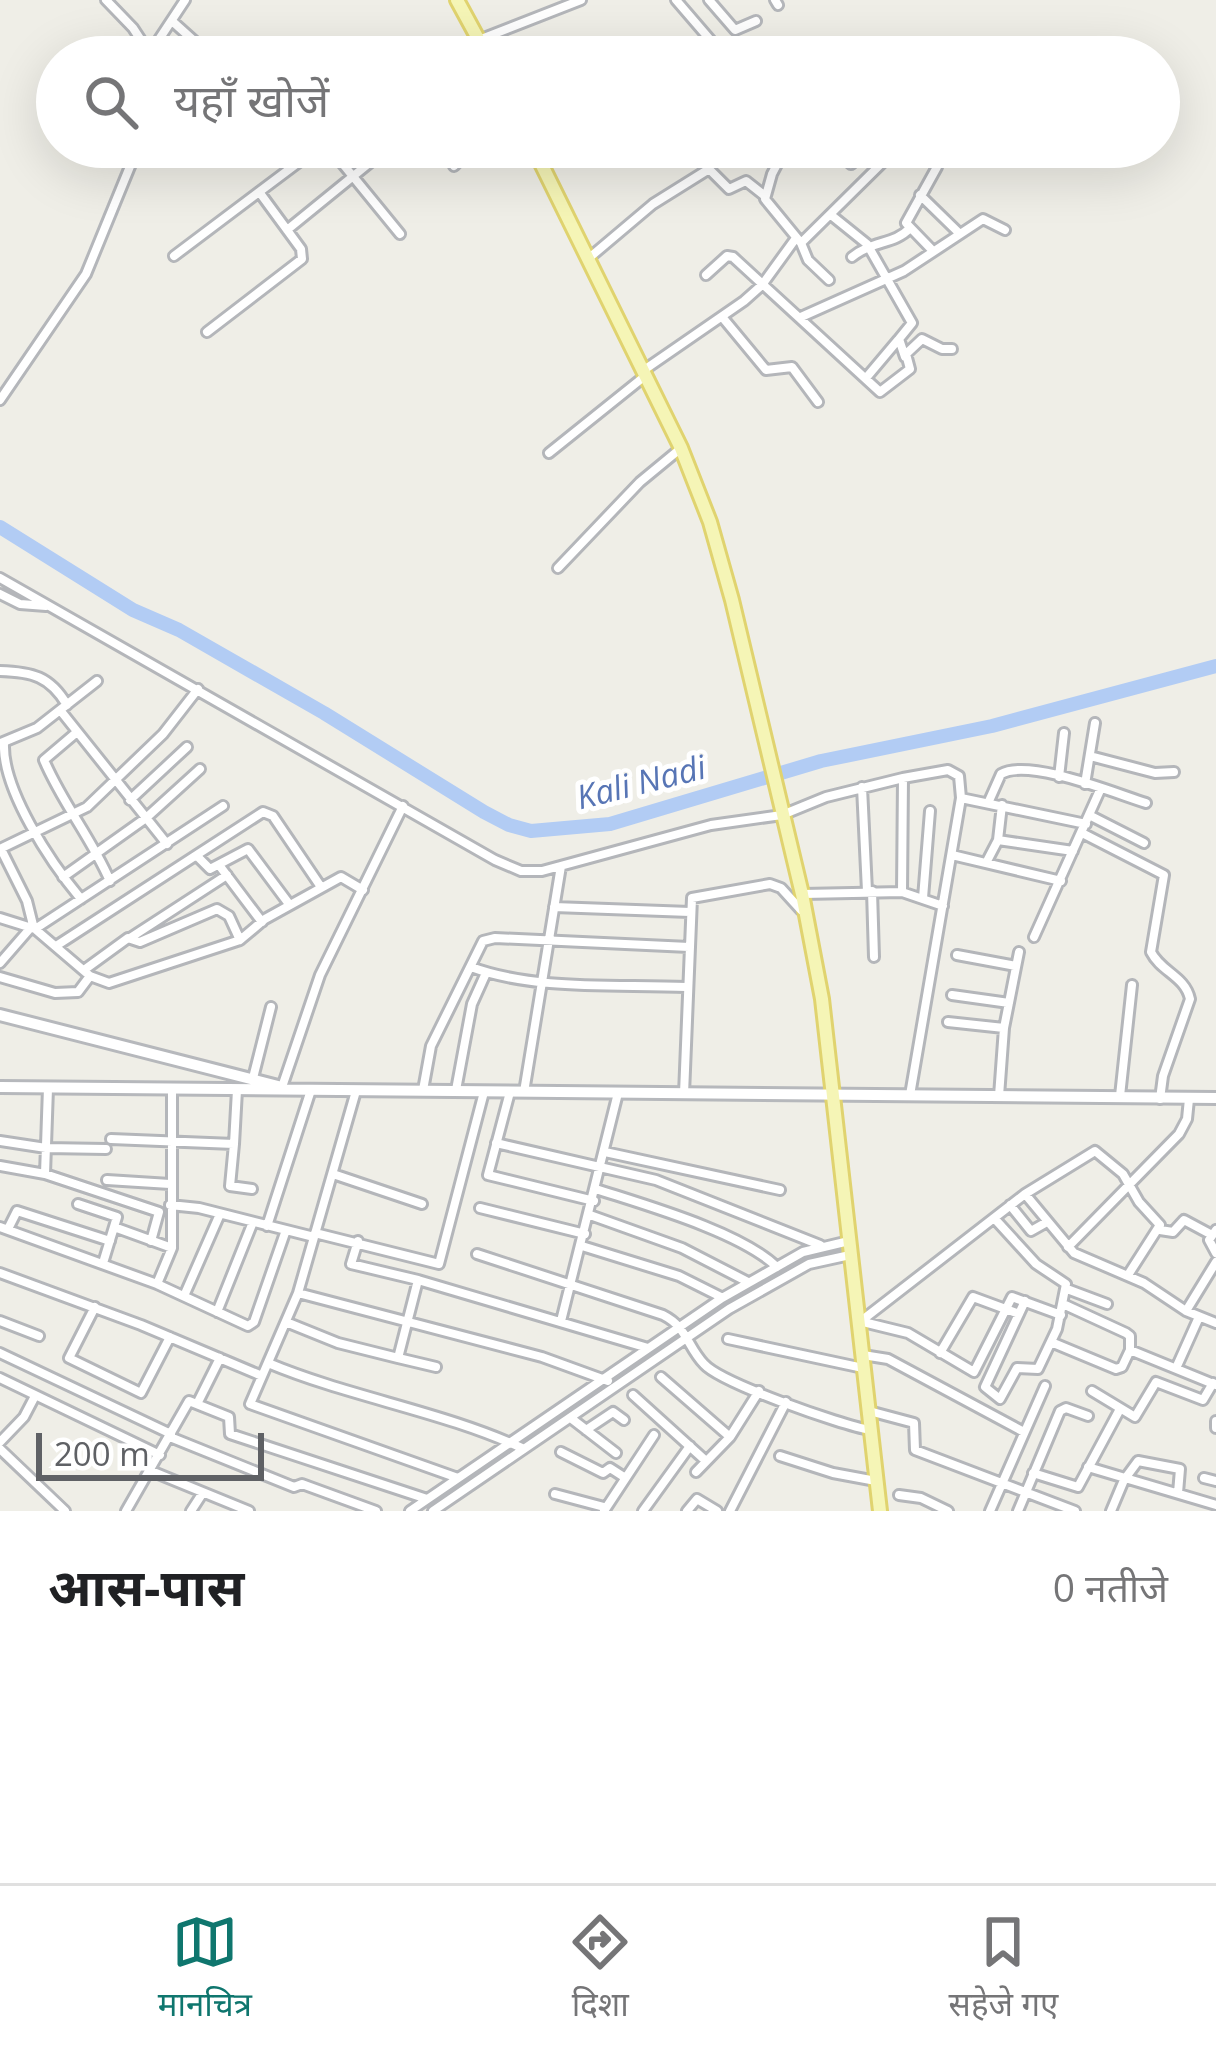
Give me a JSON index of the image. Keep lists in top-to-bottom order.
{
  "water": ["Kali Nadi"],
  "scale_bar": "200 m",
  "page": {
    "search": "यहाँ खोजें",
    "scale": "200 m",
    "heading": ["आस-पास", "0 नतीजे"],
    "nav": ["मानचित्र", "दिशा", "सहेजे गए"]
  }
}
